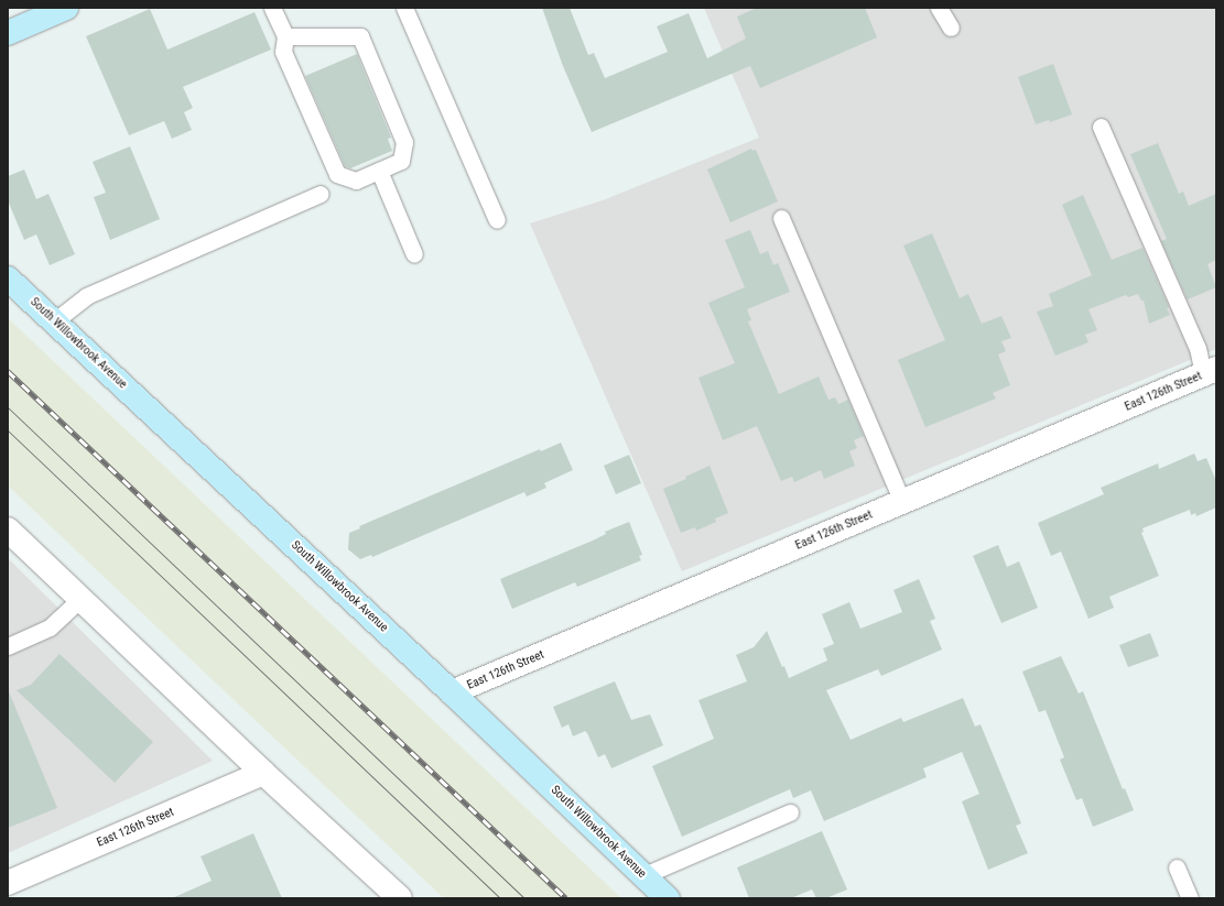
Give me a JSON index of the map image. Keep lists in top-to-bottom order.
{
  "streets": {
    "street": ["South Willowbrook Avenue", "East 126th Street"]
  },
  "crossings": [
    ["South Willowbrook Avenue", "East 126th Street"]
  ]
}
